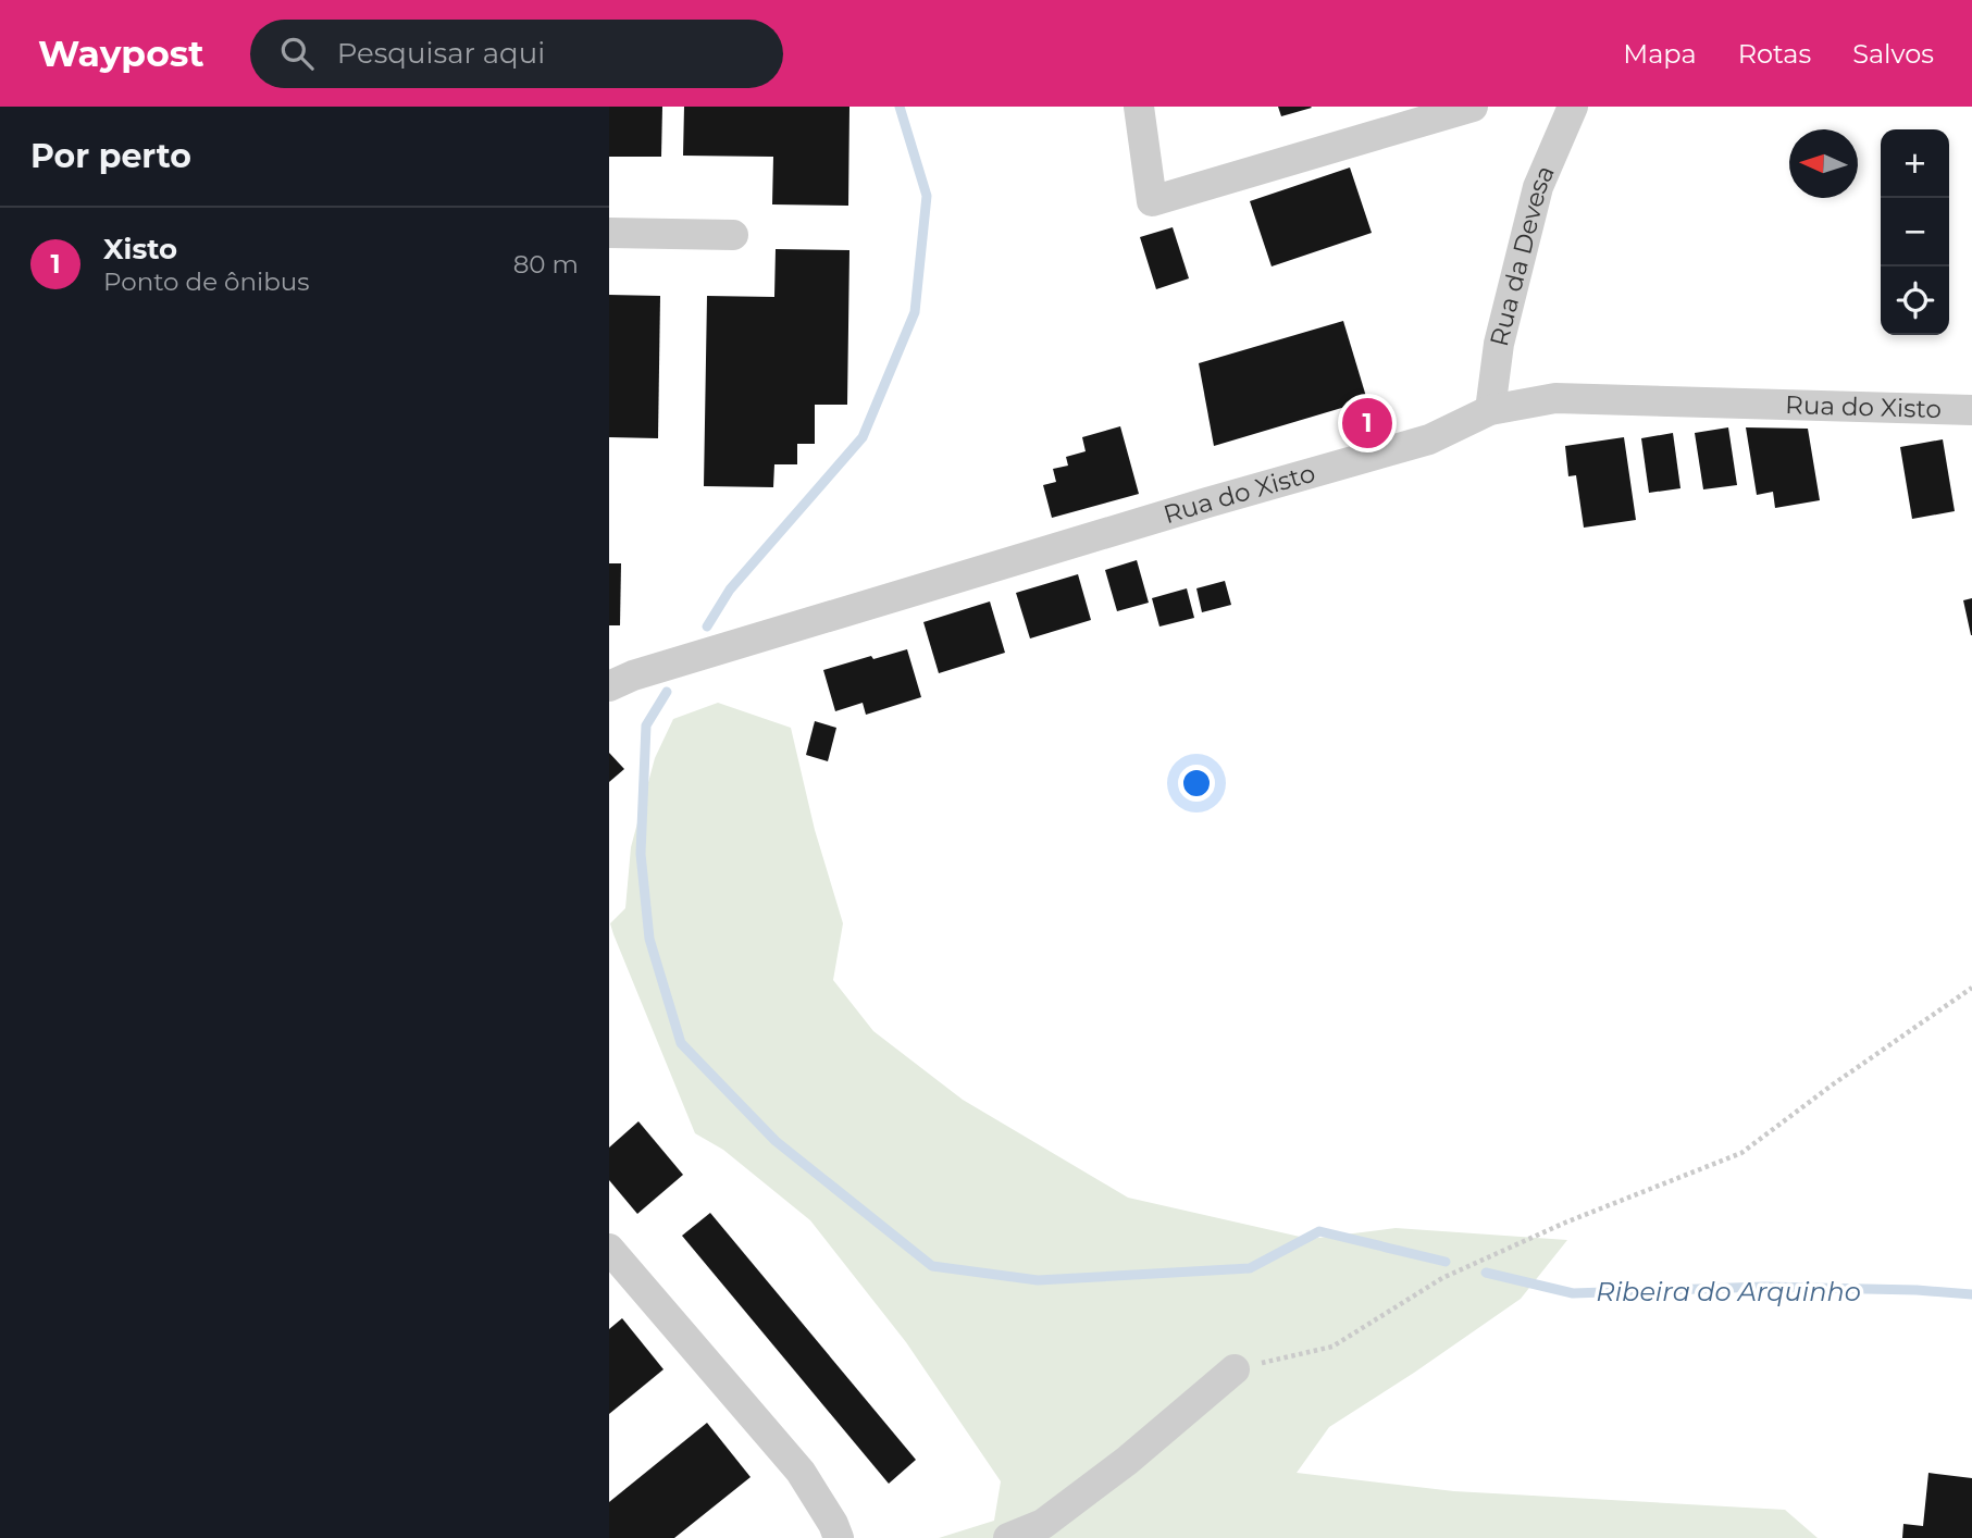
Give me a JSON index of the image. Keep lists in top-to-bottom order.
{
  "streets": {
    "street": ["Rua da Devesa", "Rua do Xisto"]
  },
  "crossings": [
    ["Rua da Devesa", "Rua do Xisto"]
  ],
  "water": ["Ribeira do Arquinho"],
  "north": "left",
  "page": {
    "header": "Waypost",
    "search": "Pesquisar aqui",
    "nav": ["Mapa", "Rotas", "Salvos"],
    "heading": "Por perto",
    "map_buttons": ["+", "−"],
    "list": [
      {
        "mark": "1",
        "name": "Xisto",
        "note": "Ponto de ônibus",
        "value": "80 m"
      }
    ],
    "pins": "1"
  }
}
